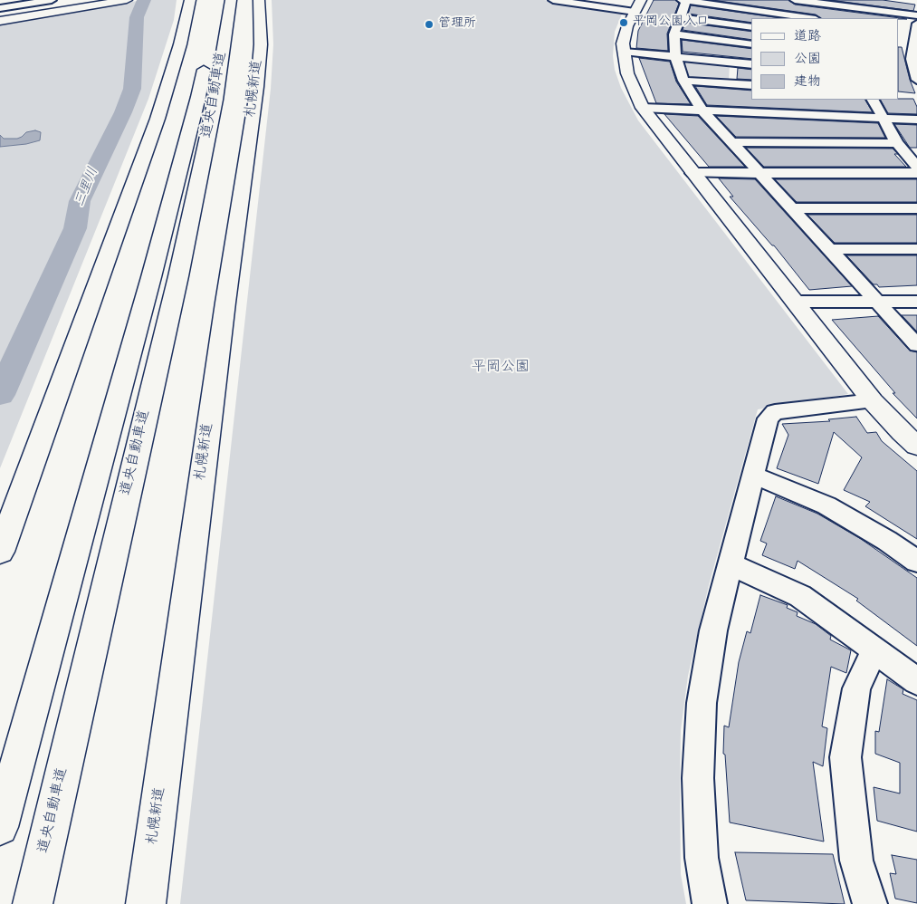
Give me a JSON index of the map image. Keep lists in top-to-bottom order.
{
  "streets": {
    "main road": ["札幌新道", "道央自動車道"]
  },
  "water": ["三里川"],
  "parks": ["平岡公園"],
  "places": ["平岡公園入口", "管理所"],
  "legend": ["道路", "公園", "建物"]
}
